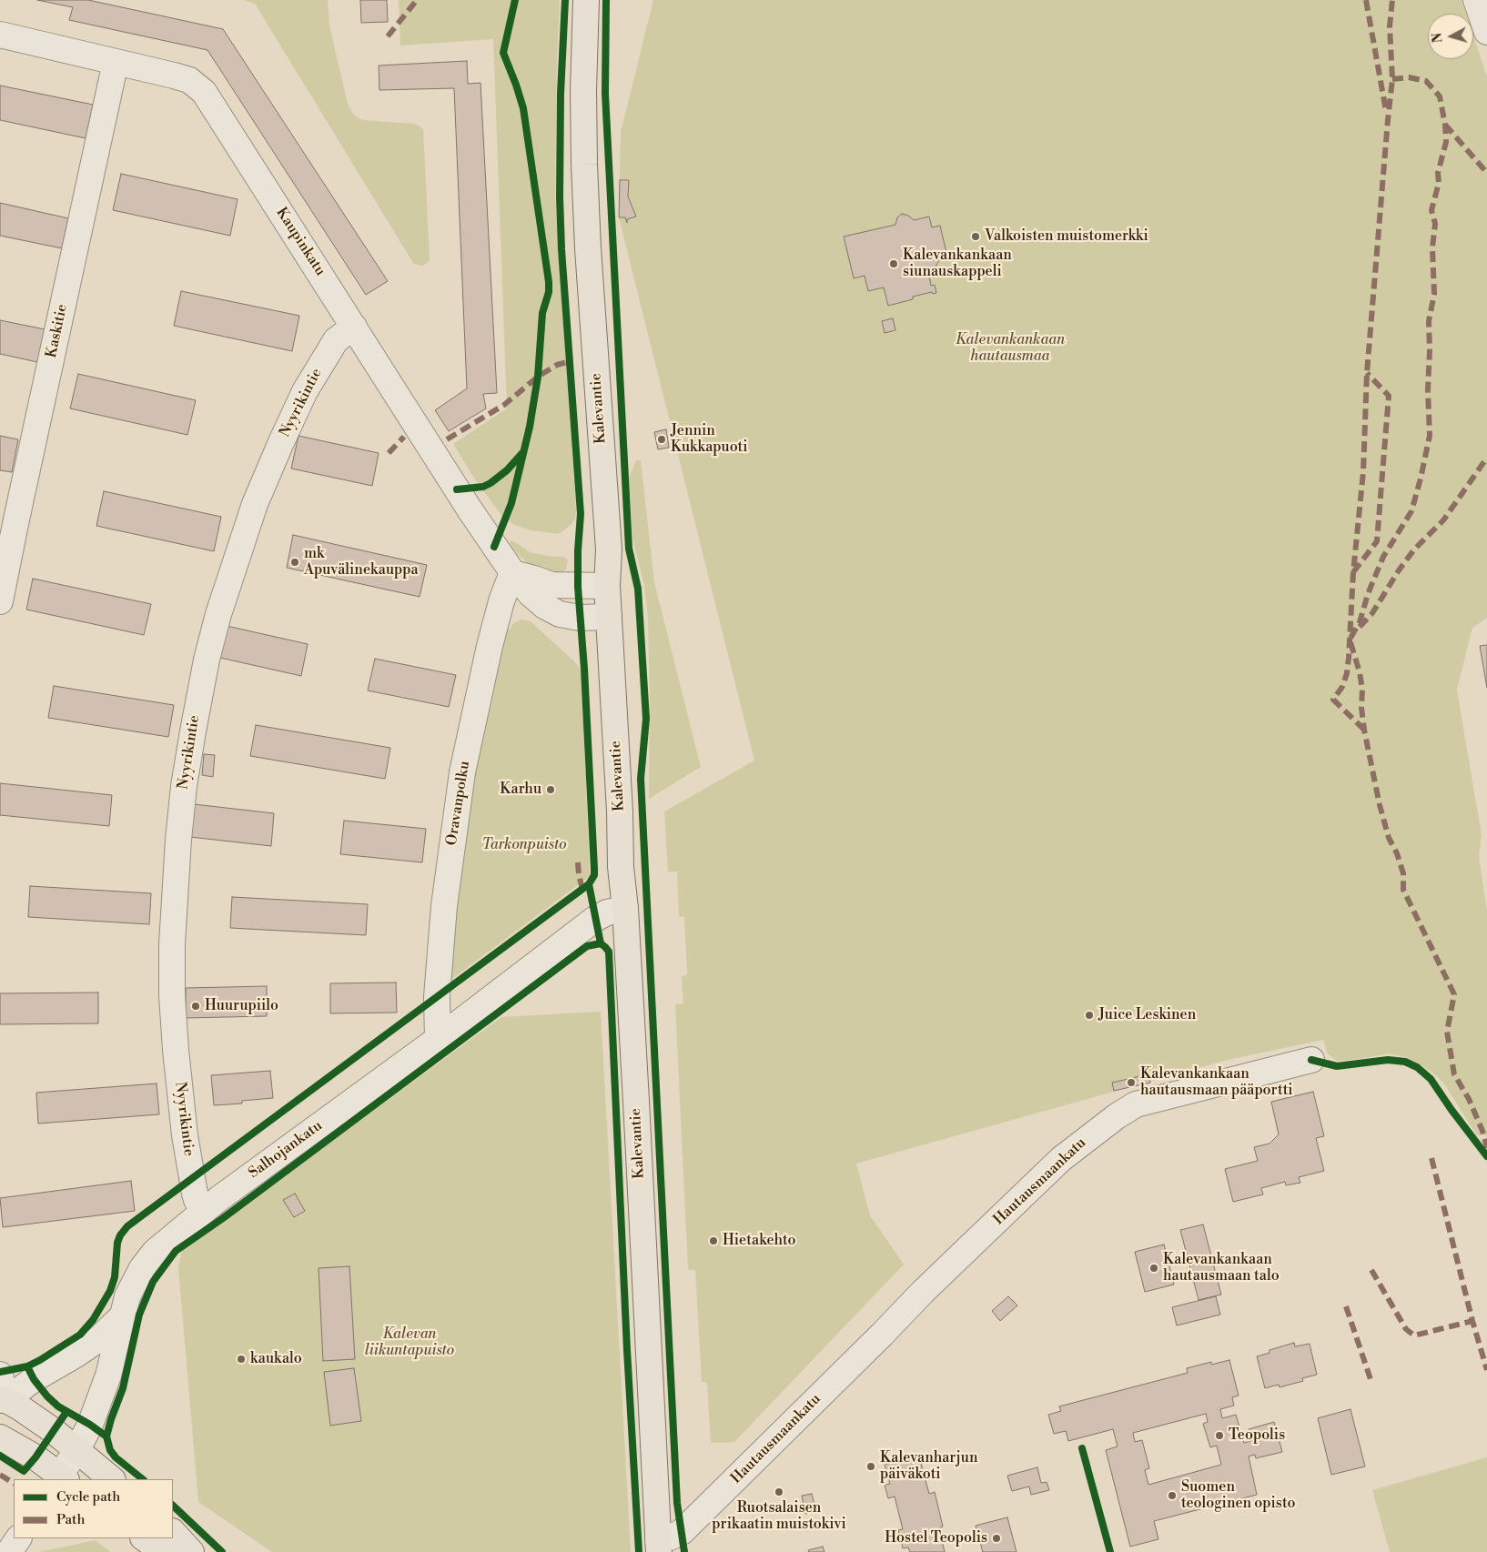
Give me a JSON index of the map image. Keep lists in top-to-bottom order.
{
  "streets": {
    "main road": ["Kalevantie"],
    "street": [
      "Kaupinkatu",
      "Kaskitie",
      "Nyyrikintie",
      "Oravanpolku",
      "Salhojankatu",
      "Hautausmaankatu"
    ]
  },
  "crossings": [
    ["Kaupinkatu", "Kaskitie"],
    ["Kaupinkatu", "Nyyrikintie"],
    ["Kaupinkatu", "Kalevantie"],
    ["Kaupinkatu", "Oravanpolku"],
    ["Nyyrikintie", "Salhojankatu"],
    ["Kalevantie", "Salhojankatu"],
    ["Kalevantie", "Hautausmaankatu"],
    ["Oravanpolku", "Salhojankatu"]
  ],
  "parks": ["Kalevankankaan hautausmaa", "Tarkonpuisto", "Kalevan liikuntapuisto"],
  "places": [
    "Valkoisten muistomerkki",
    "Kalevankankaan siunauskappeli",
    "Jennin Kukkapuoti",
    "mk Apuvälinekauppa",
    "Karhu",
    "Huurupiilo",
    "Juice Leskinen",
    "Kalevankankaan hautausmaan pääportti",
    "Hietakehto",
    "Kalevankankaan hautausmaan talo",
    "kaukalo",
    "Teopolis",
    "Kalevanharjun päiväkoti",
    "Ruotsalaisen prikaatin muistokivi",
    "Suomen teologinen opisto",
    "Hostel Teopolis"
  ],
  "legend": ["Cycle path", "Path"],
  "north": "left"
}
